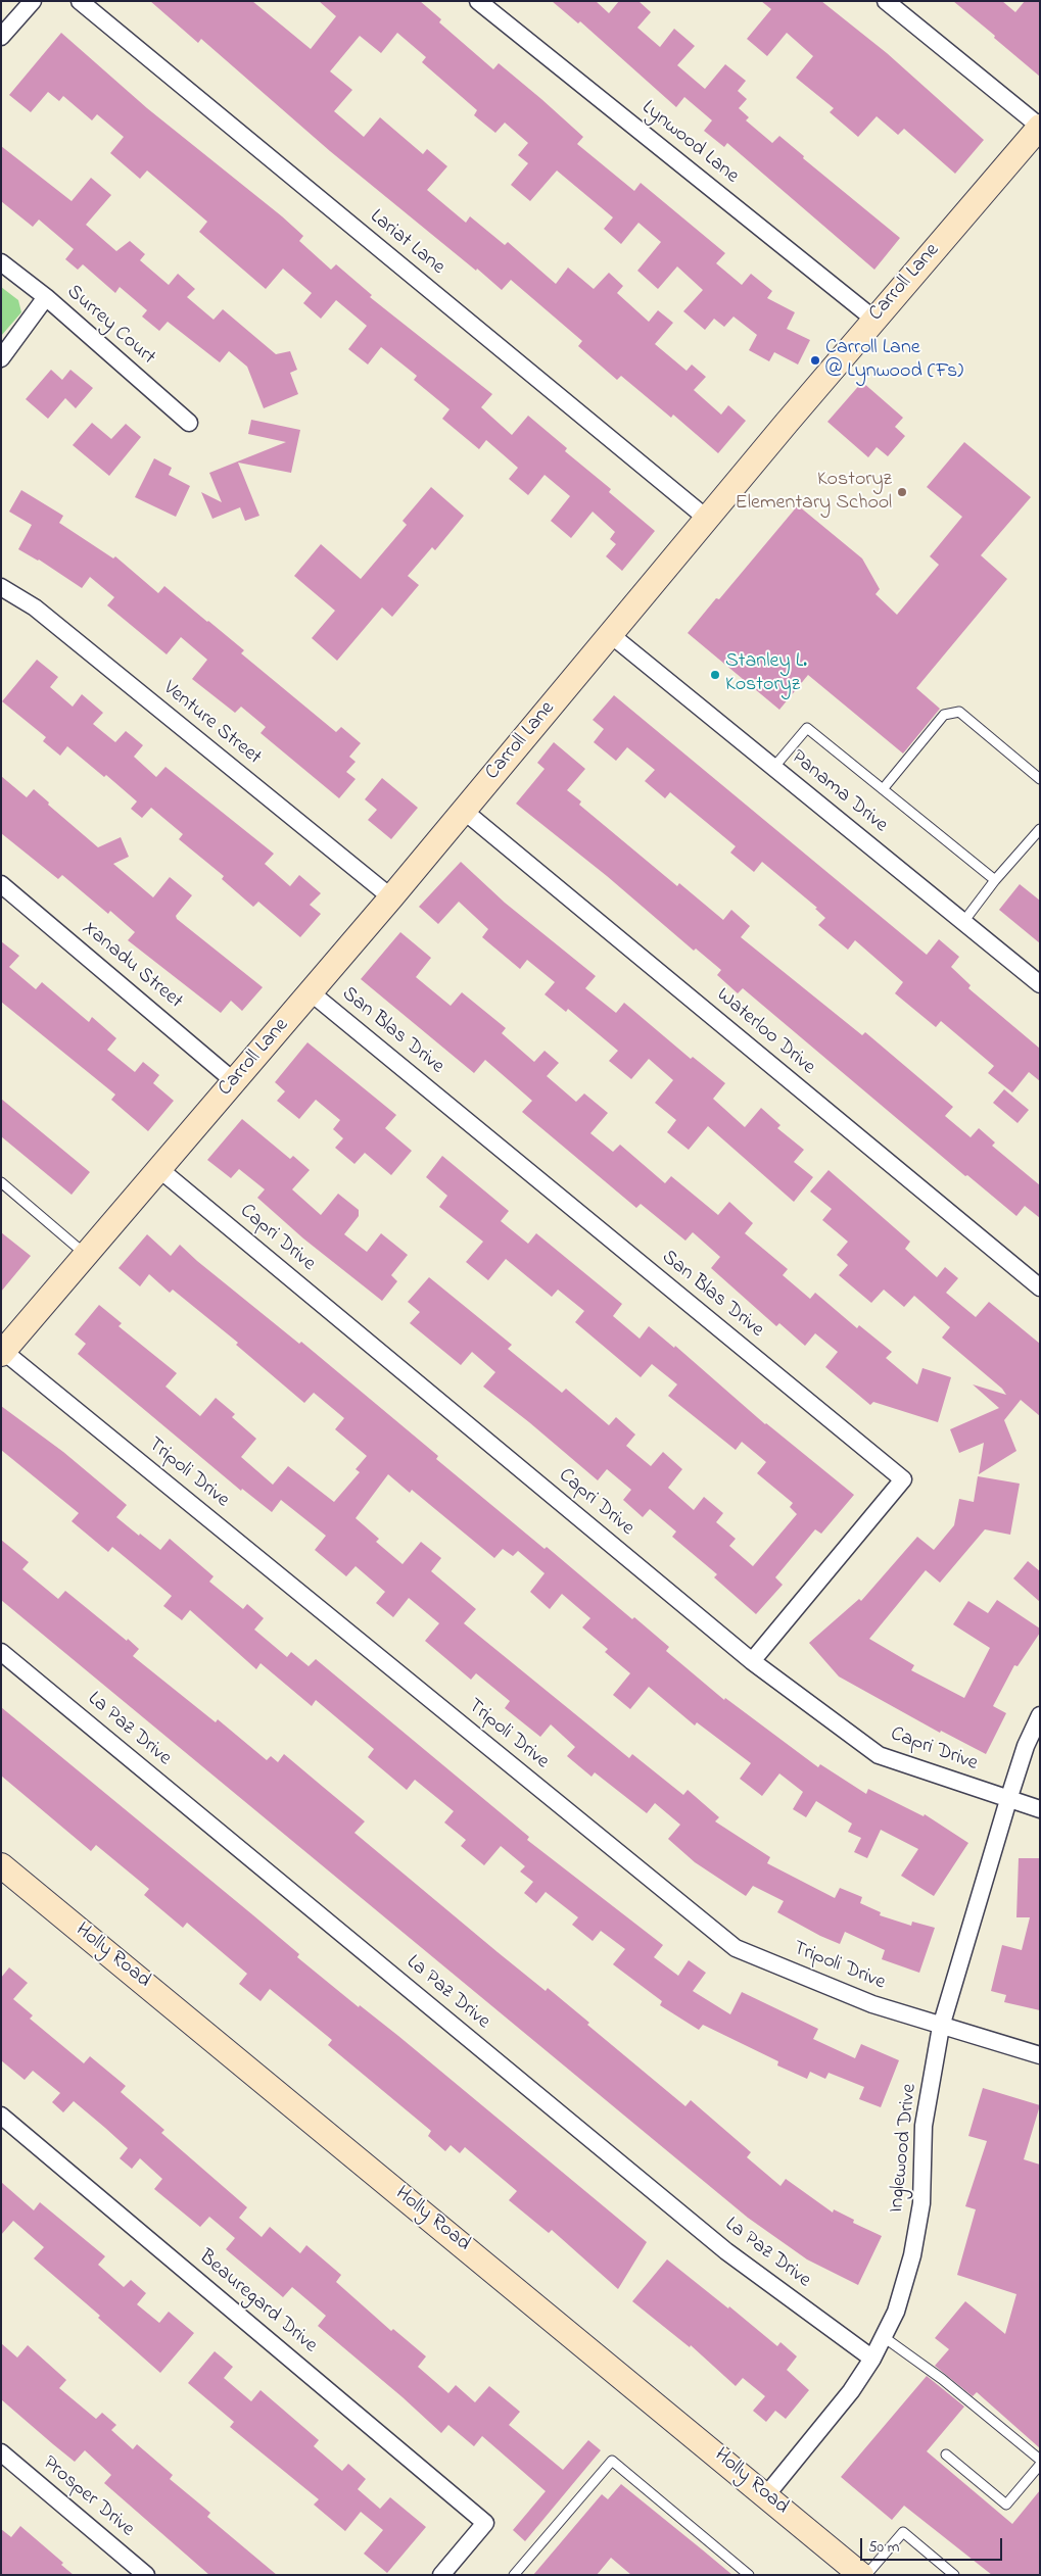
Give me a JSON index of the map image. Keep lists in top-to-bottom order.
{
  "streets": {
    "street": [
      "Lynwood Lane",
      "Lariat Lane",
      "Carroll Lane",
      "Surrey Court",
      "Venture Street",
      "Panama Drive",
      "Xanadu Street",
      "San Blas Drive",
      "Waterloo Drive",
      "Capri Drive",
      "Tripoli Drive",
      "La Paz Drive",
      "Holly Road",
      "Inglewood Drive",
      "Beauregard Drive",
      "Prosper Drive"
    ]
  },
  "crossings": [
    ["Lynwood Lane", "Carroll Lane"],
    ["Lariat Lane", "Carroll Lane"],
    ["Carroll Lane", "Venture Street"],
    ["Carroll Lane", "Panama Drive"],
    ["Carroll Lane", "Xanadu Street"],
    ["Carroll Lane", "San Blas Drive"],
    ["Carroll Lane", "Waterloo Drive"],
    ["Carroll Lane", "Capri Drive"],
    ["Carroll Lane", "Tripoli Drive"],
    ["San Blas Drive", "Capri Drive"],
    ["Capri Drive", "Inglewood Drive"],
    ["Tripoli Drive", "Inglewood Drive"],
    ["La Paz Drive", "Inglewood Drive"],
    ["Holly Road", "Inglewood Drive"]
  ],
  "places": ["Carroll Lane @ Lynwood (Fs)", "Kostoryz Elementary School", "Stanley L. Kostoryz"],
  "scale_bar": "50 m"
}
